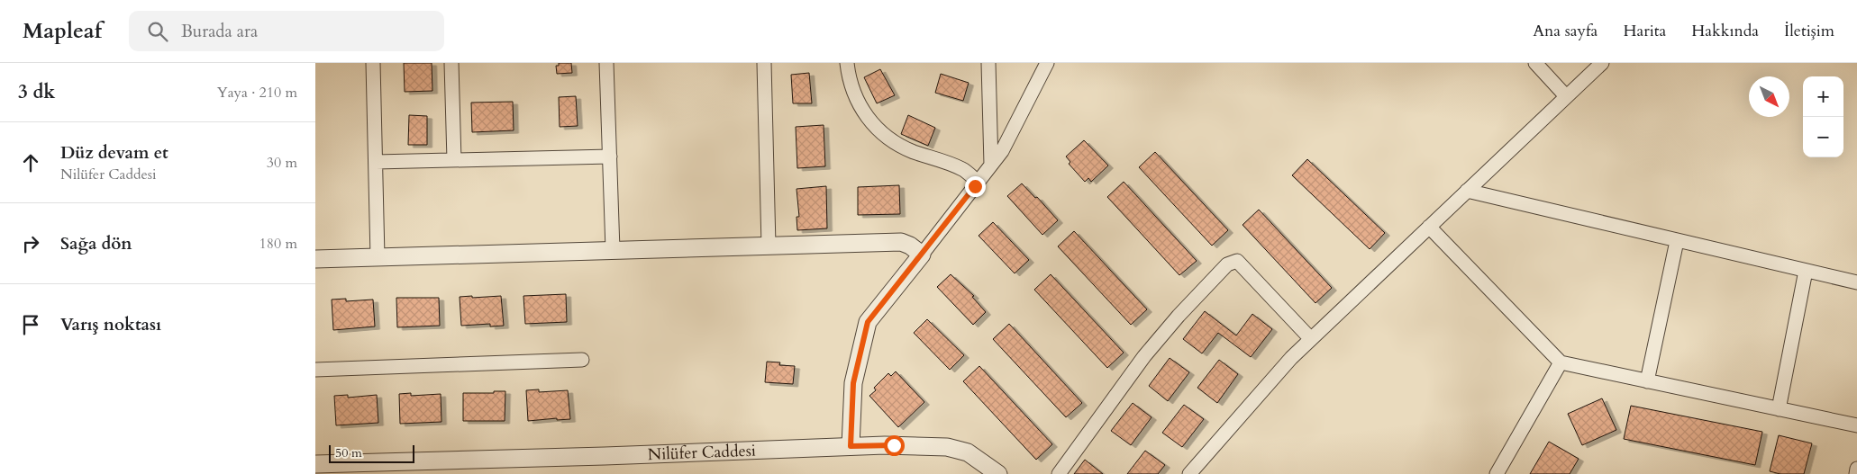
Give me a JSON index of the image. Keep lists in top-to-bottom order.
{
  "streets": {
    "street": ["Nilüfer Caddesi"]
  },
  "scale_bar": "50 m",
  "north": "bottom right",
  "page": {
    "header": "Mapleaf",
    "search": "Burada ara",
    "nav": [
      "Ana sayfa",
      "Harita",
      "Hakkında",
      "İletişim"
    ],
    "heading": ["3 dk", "Yaya · 210 m"],
    "map_buttons": ["+", "−"],
    "list": [
      ["Düz devam et", "Nilüfer Caddesi", "30 m"],
      ["Sağa dön", "180 m"],
      "Varış noktası"
    ],
    "scale": "50 m"
  }
}
